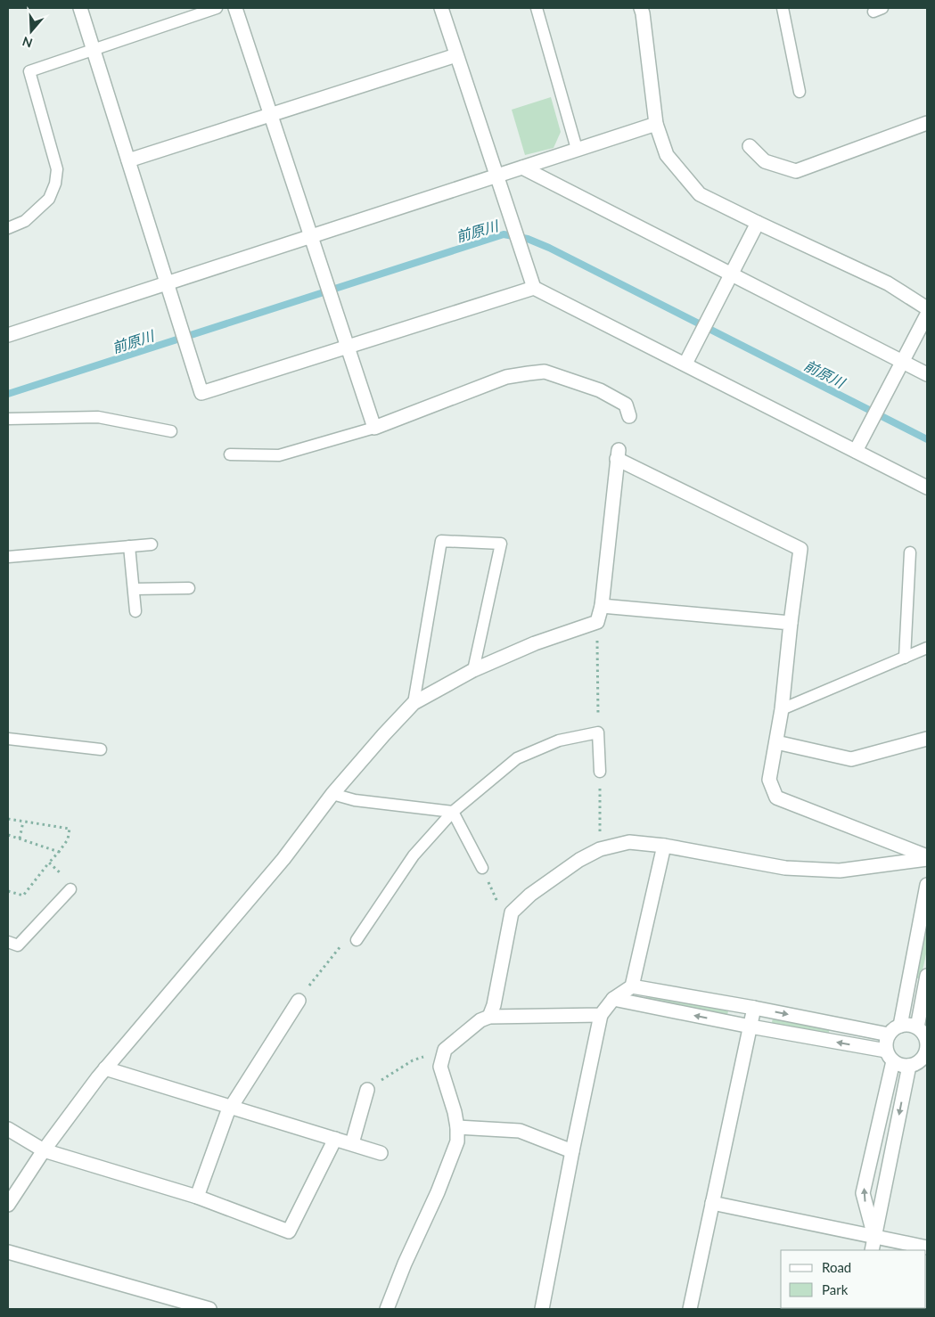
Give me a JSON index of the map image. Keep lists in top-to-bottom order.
{
  "water": ["前原川"],
  "legend": ["Road", "Park"],
  "north": "bottom"
}
